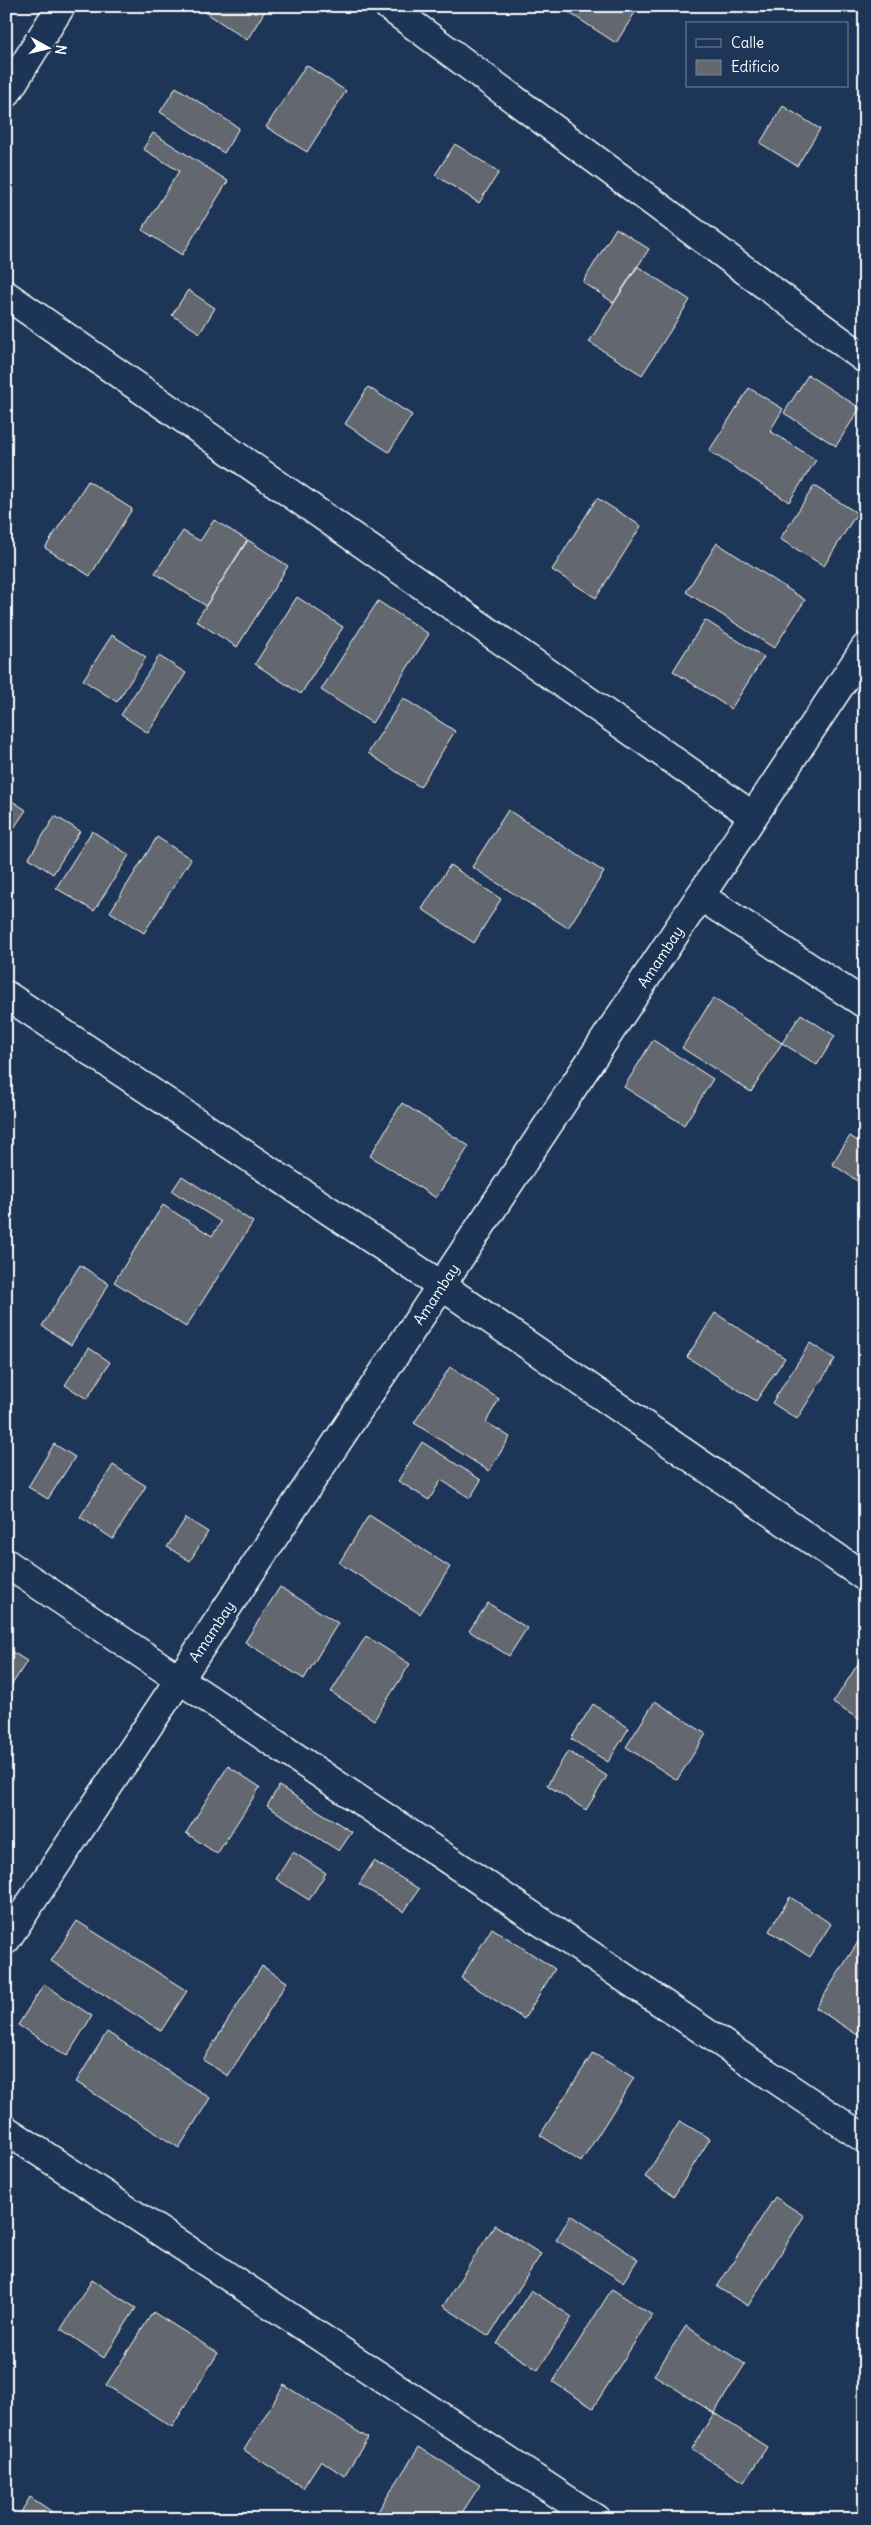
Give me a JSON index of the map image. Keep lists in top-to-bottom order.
{
  "streets": {
    "street": ["Amambay"]
  },
  "legend": ["Calle", "Edificio"],
  "north": "right"
}
